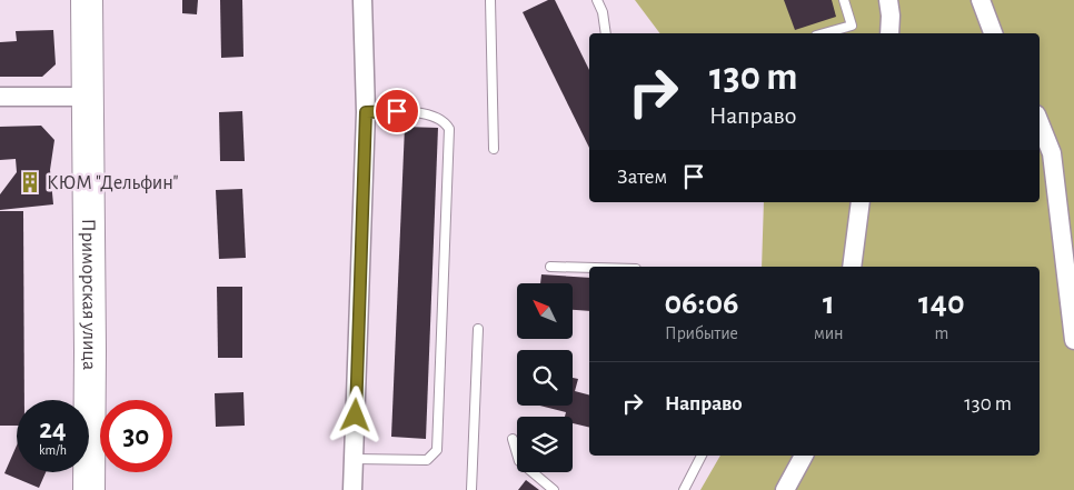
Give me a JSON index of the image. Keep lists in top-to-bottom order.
{
  "streets": {
    "highway": ["Приморская улица"]
  },
  "places": {
    "building": ["КЮМ \"Дельфин\""]
  },
  "north": "top left",
  "page": {
    "turn": ["130 m", "Направо"],
    "then": "Затем",
    "eta": [
      "06:06",
      "Прибытие",
      "1",
      "мин",
      "140",
      "m"
    ],
    "list": [
      {
        "name": "Направо",
        "value": "130 m"
      }
    ],
    "speed": "24 km/h",
    "limit": "30"
  }
}
